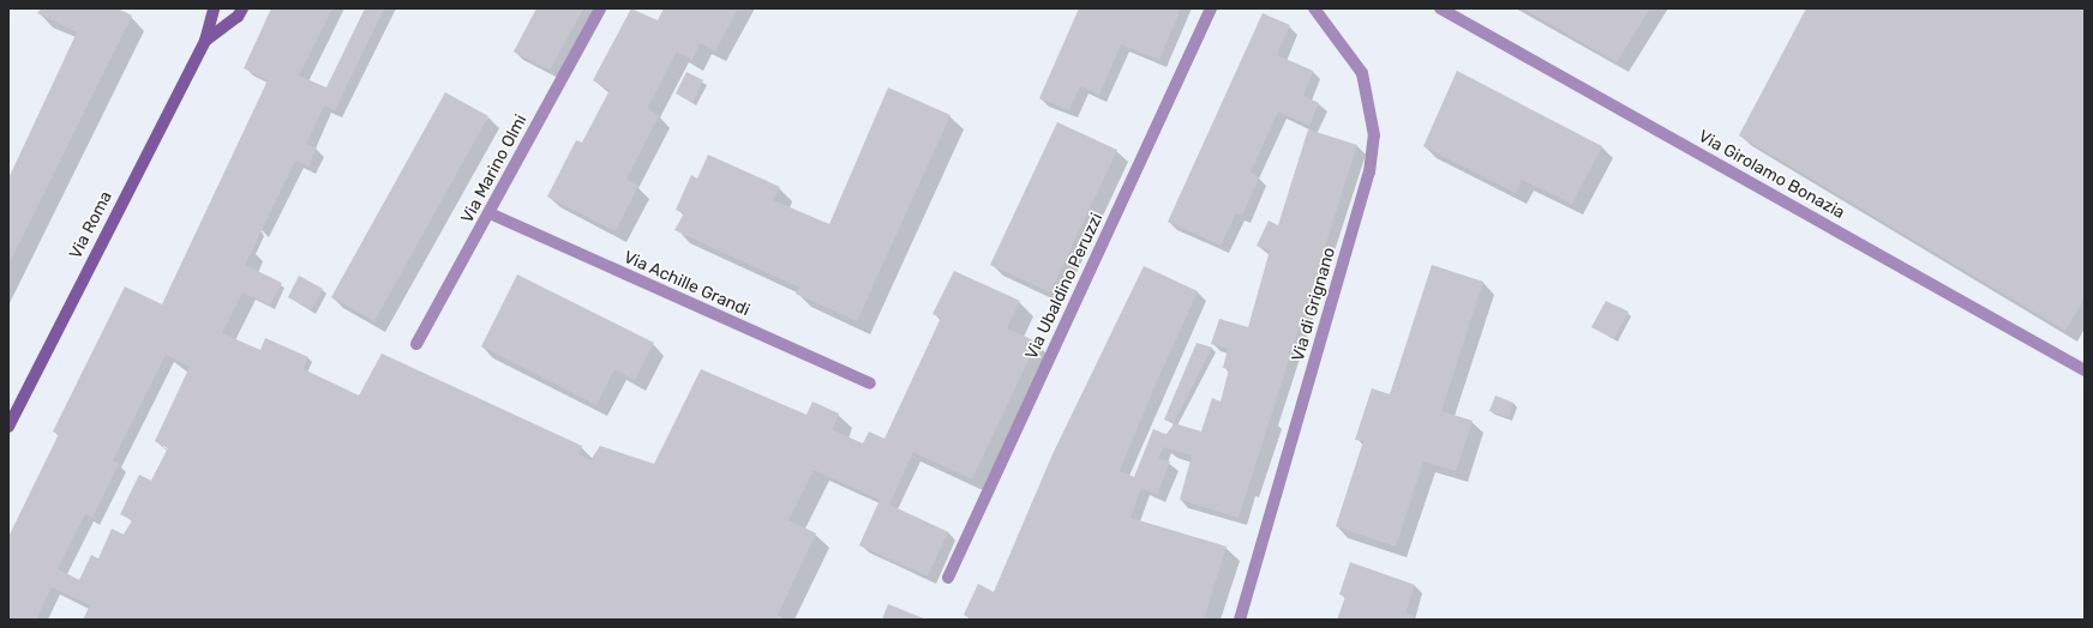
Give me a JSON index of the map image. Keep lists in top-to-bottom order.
{
  "streets": {
    "street": [
      "Via Marino Olmi",
      "Via Girolamo Bonazia",
      "Via Roma",
      "Via Achille Grandi",
      "Via Ubaldino Peruzzi",
      "Via di Grignano"
    ]
  },
  "crossings": [
    ["Via Marino Olmi", "Via Achille Grandi"]
  ]
}
